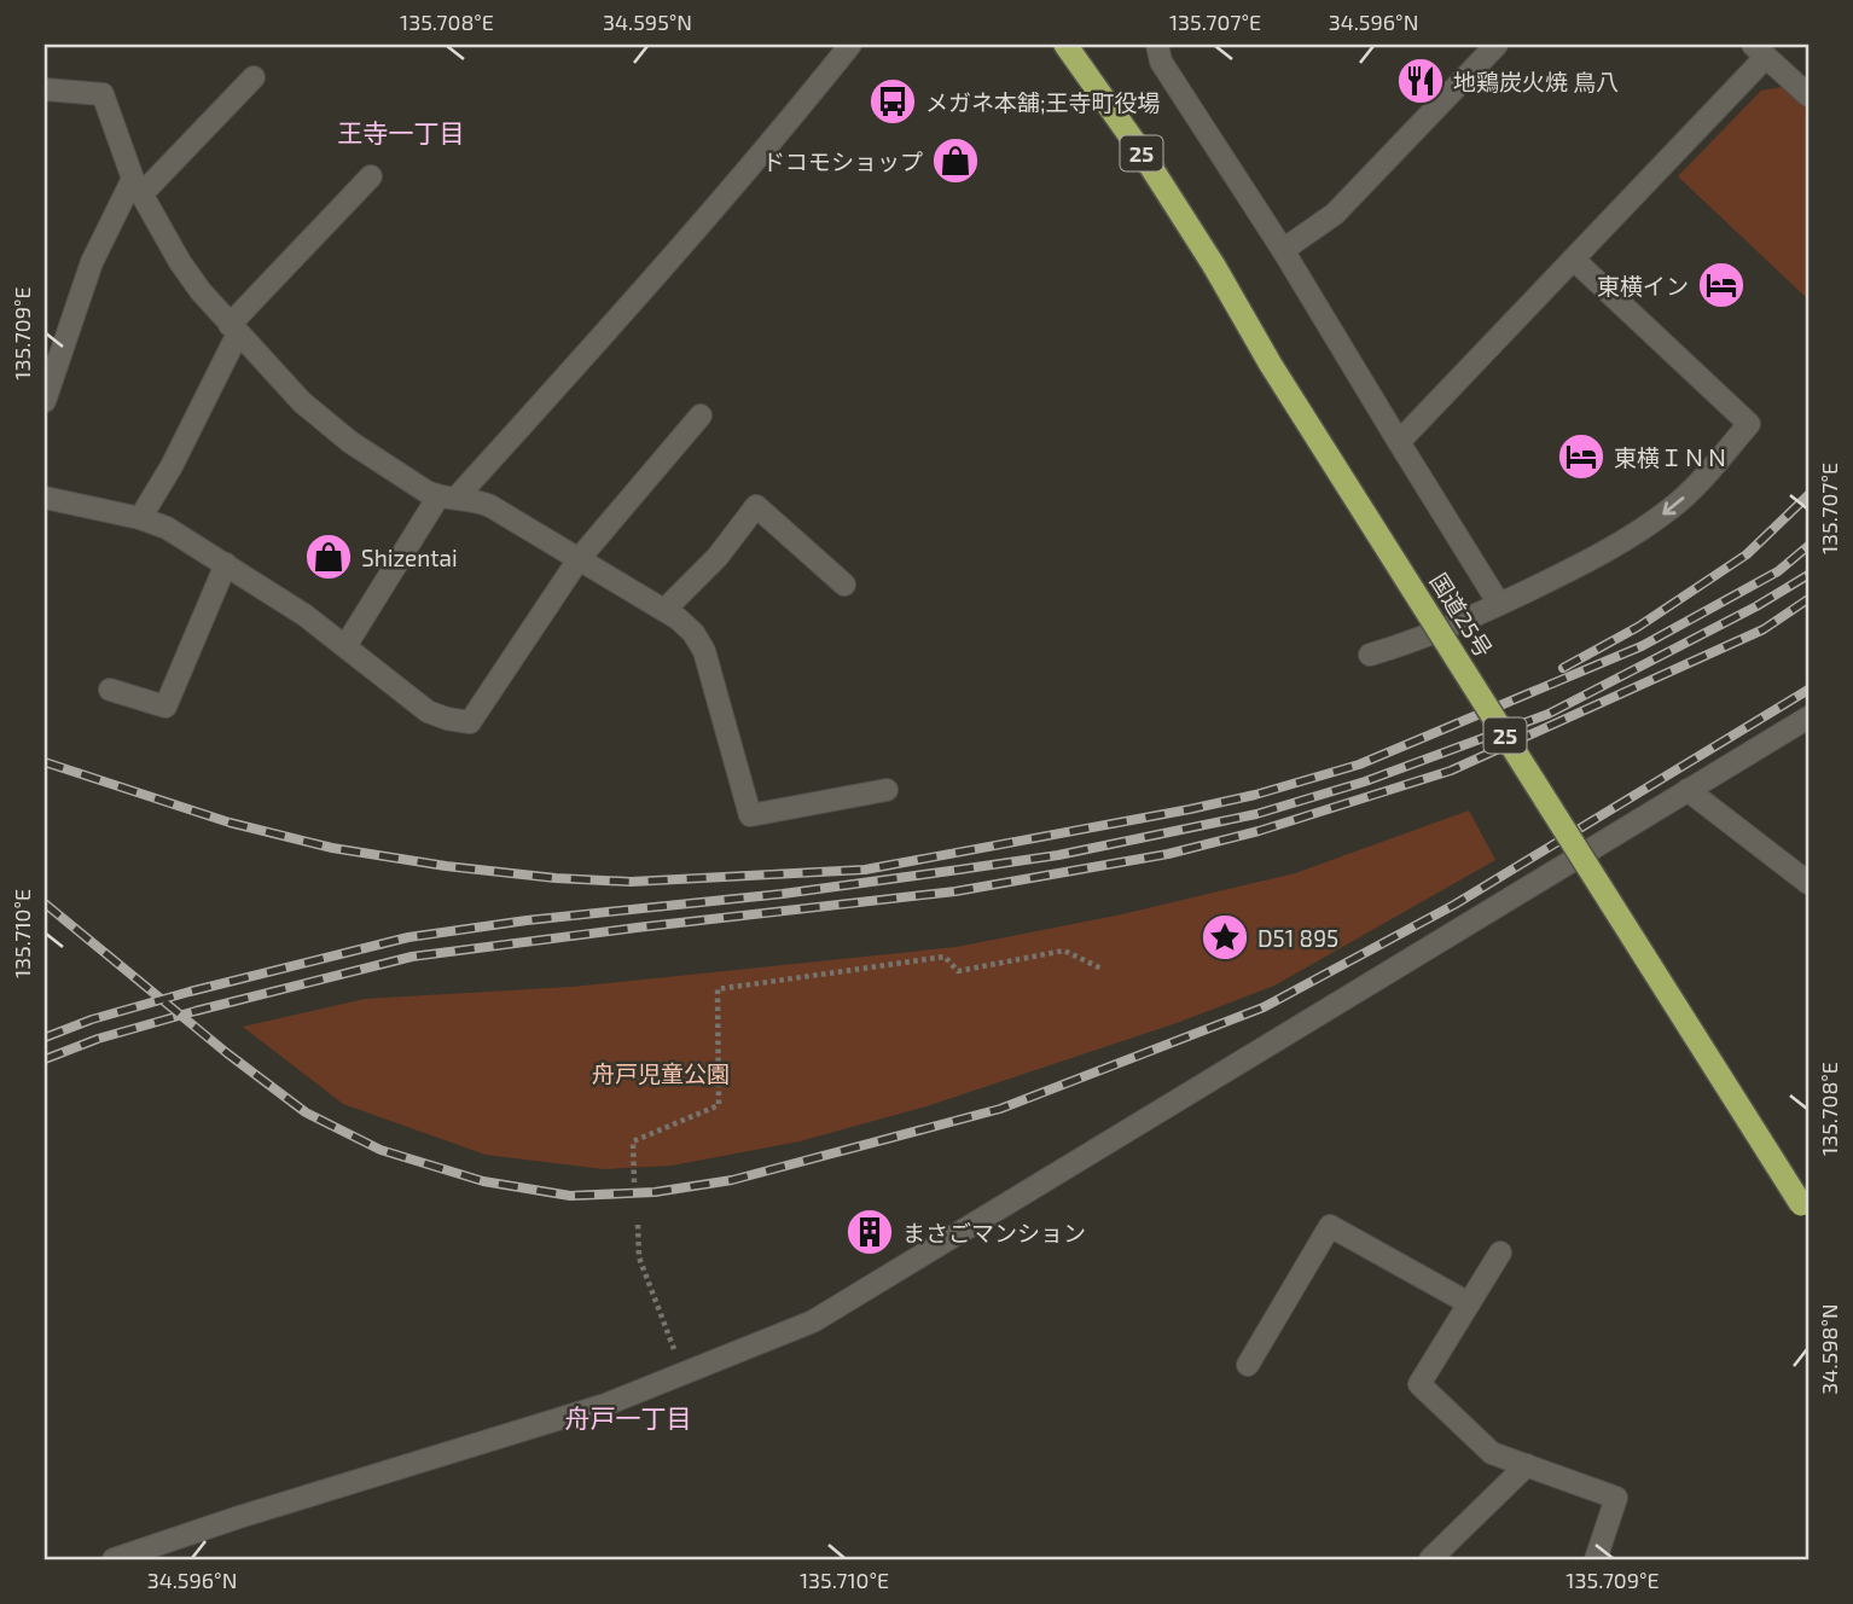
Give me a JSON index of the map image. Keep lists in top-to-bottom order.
{
  "streets": {
    "highway": ["25", "国道25号"]
  },
  "districts": ["王寺一丁目", "舟戸一丁目"],
  "parks": ["舟戸児童公園"],
  "places": {
    "restaurant": ["地鶏炭火焼 鳥八"],
    "bus stop": ["メガネ本舗;王寺町役場"],
    "shop": ["ドコモショップ", "Shizentai"],
    "hotel": ["東横イン", "東横ＩＮＮ"],
    "place": ["D51 895"],
    "building": ["まさごマンション"]
  },
  "coordinates": [
    "135.708°E",
    "34.595°N",
    "135.707°E",
    "34.596°N",
    "135.709°E",
    "135.710°E",
    "34.598°N"
  ]
}
